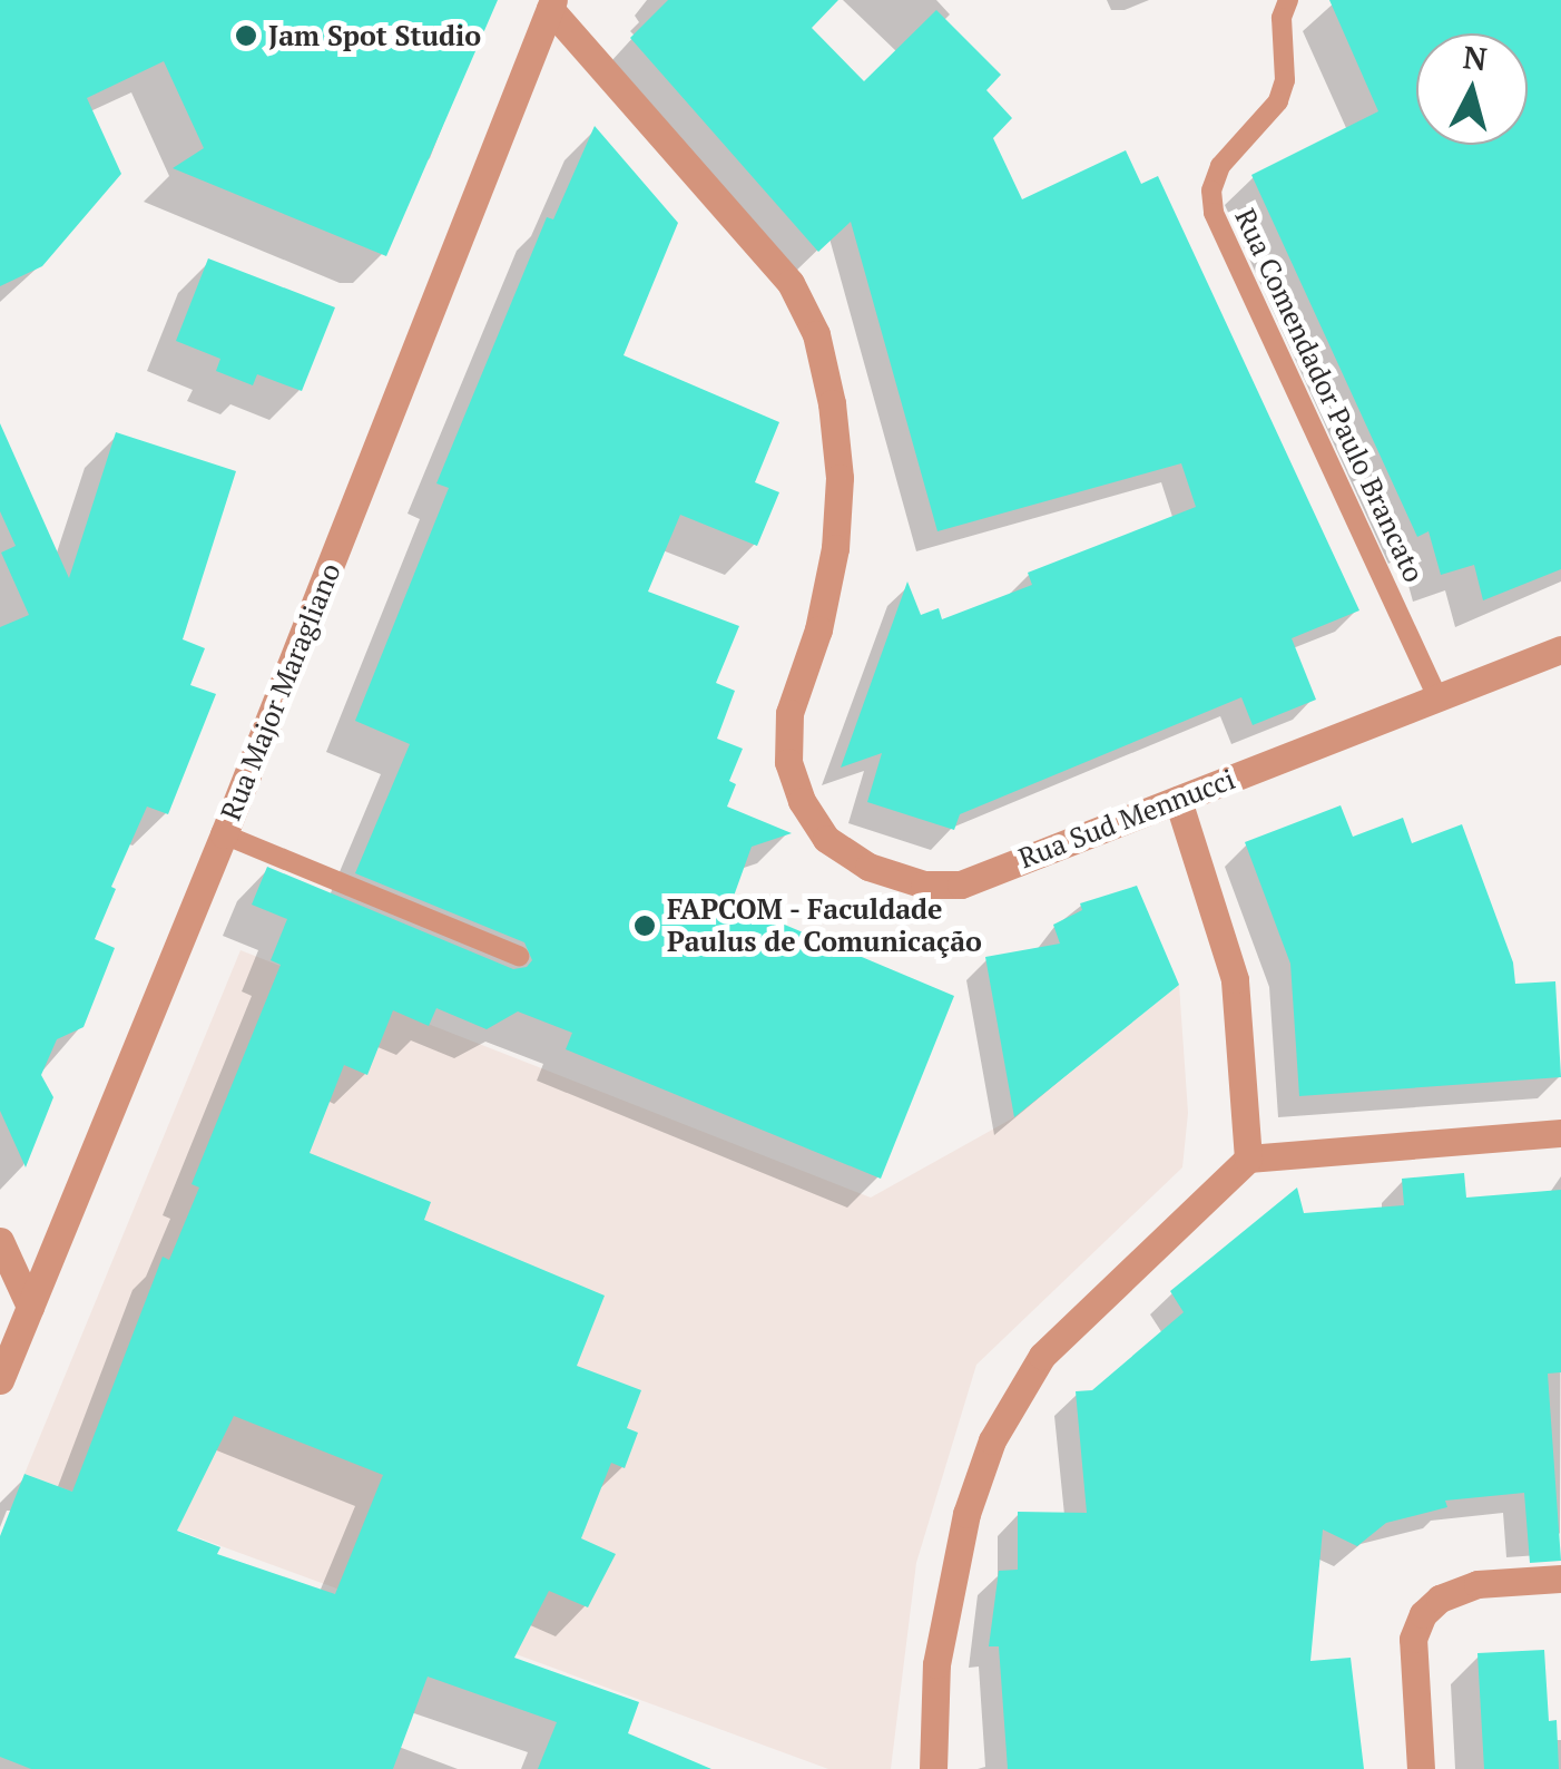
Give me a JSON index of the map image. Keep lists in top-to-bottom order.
{
  "streets": {
    "street": ["Rua Major Maragliano", "Rua Sud Mennucci"],
    "lane": ["Rua Comendador Paulo Brancato"]
  },
  "crossings": [
    ["Rua Comendador Paulo Brancato", "Rua Sud Mennucci"],
    ["Rua Major Maragliano", "Rua Sud Mennucci"]
  ],
  "places": ["Jam Spot Studio", "FAPCOM - Faculdade Paulus de Comunicação"],
  "north": "top"
}
